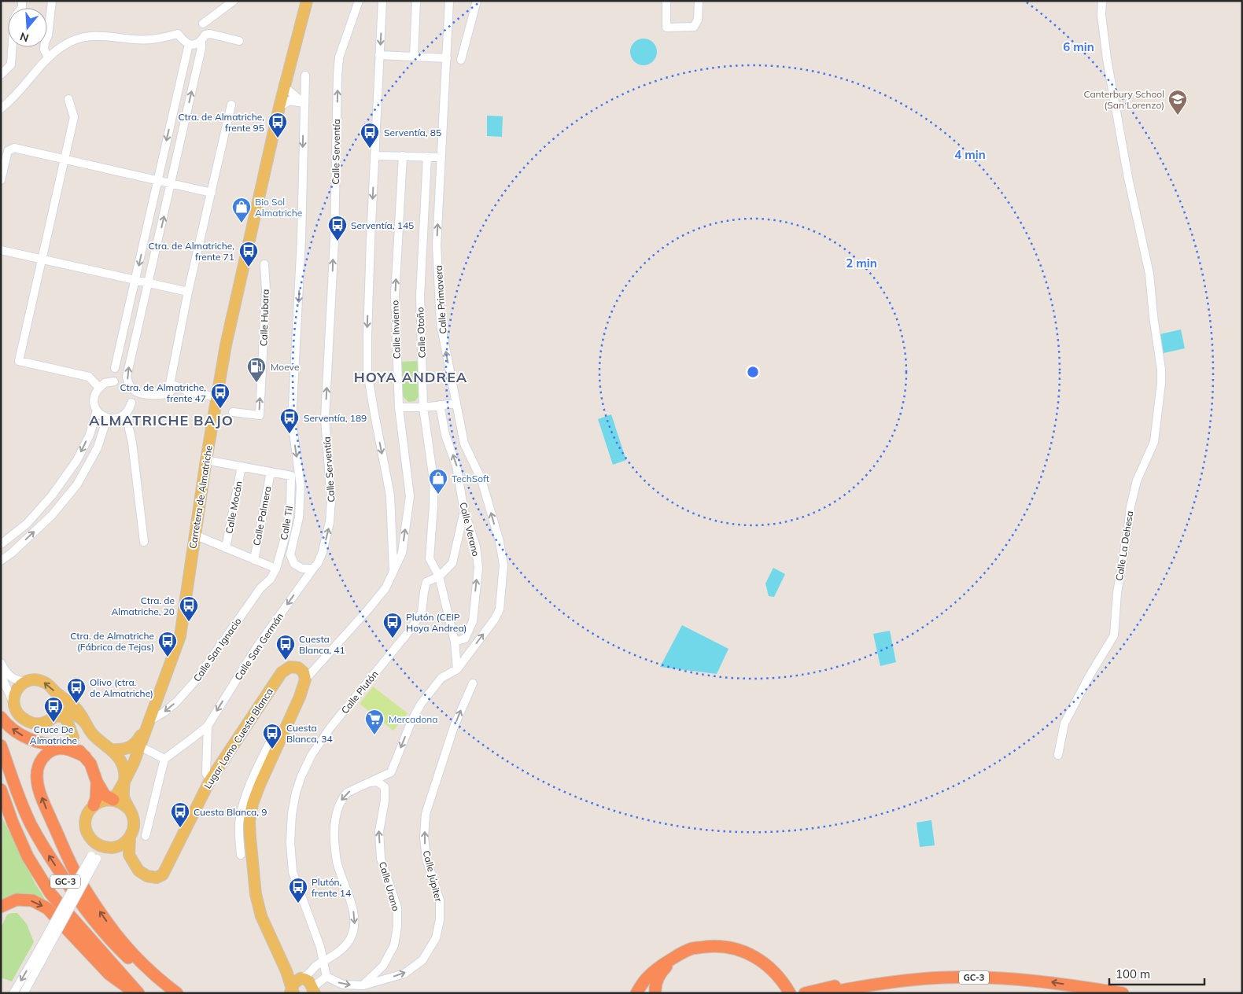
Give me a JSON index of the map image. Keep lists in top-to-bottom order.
{
  "streets": {
    "highway": ["GC-3"],
    "main road": ["Carretera de Almatriche", "Lugar Lomo Cuesta Blanca"],
    "street": [
      "Calle Serventía",
      "Calle Primavera",
      "Calle Hubara",
      "Calle Invierno",
      "Calle Otoño",
      "Calle Mocán",
      "Calle Palmera",
      "Calle Til",
      "Calle Verano",
      "Calle La Dehesa",
      "Calle San Germán",
      "Calle San Ignacio",
      "Calle Plutón",
      "Calle Júpiter",
      "Calle Urano"
    ]
  },
  "crossings": [
    ["Calle Serventía", "Calle San Germán"],
    ["Calle Otoño", "Calle Verano"],
    ["Calle Otoño", "Calle Plutón"],
    ["Carretera de Almatriche", "Calle San Ignacio"],
    ["Calle Palmera", "Calle Til"],
    ["Calle Til", "Calle San Ignacio"],
    ["Calle San Germán", "Lugar Lomo Cuesta Blanca"],
    ["Calle Plutón", "Calle Júpiter"],
    ["Calle Júpiter", "Calle Urano"]
  ],
  "one_way": ["Calle San Ignacio", "Calle Urano"],
  "districts": ["HOYA ANDREA", "ALMATRICHE BAJO"],
  "places": {
    "school or university": ["Canterbury School (San Lorenzo)"],
    "bus stop": [
      "Ctra. de Almatriche, frente 95",
      "Serventía, 85",
      "Serventía, 145",
      "Ctra. de Almatriche, frente 71",
      "Ctra. de Almatriche, frente 47",
      "Serventía, 189",
      "Ctra. de Almatriche, 20",
      "Plutón (CEIP Hoya Andrea)",
      "Ctra. de Almatriche (Fábrica de Tejas)",
      "Cuesta Blanca, 41",
      "Olivo (ctra. de Almatriche)",
      "Cruce De Almatriche",
      "Cuesta Blanca, 34",
      "Cuesta Blanca, 9",
      "Plutón, frente 14"
    ],
    "shop": ["Bio Sol Almatriche", "TechSoft"],
    "fuel station": ["Moeve"],
    "supermarket": ["Mercadona"]
  },
  "scale_bar": "100 m",
  "north": "bottom",
  "rings": ["6 min", "4 min", "2 min"]
}
